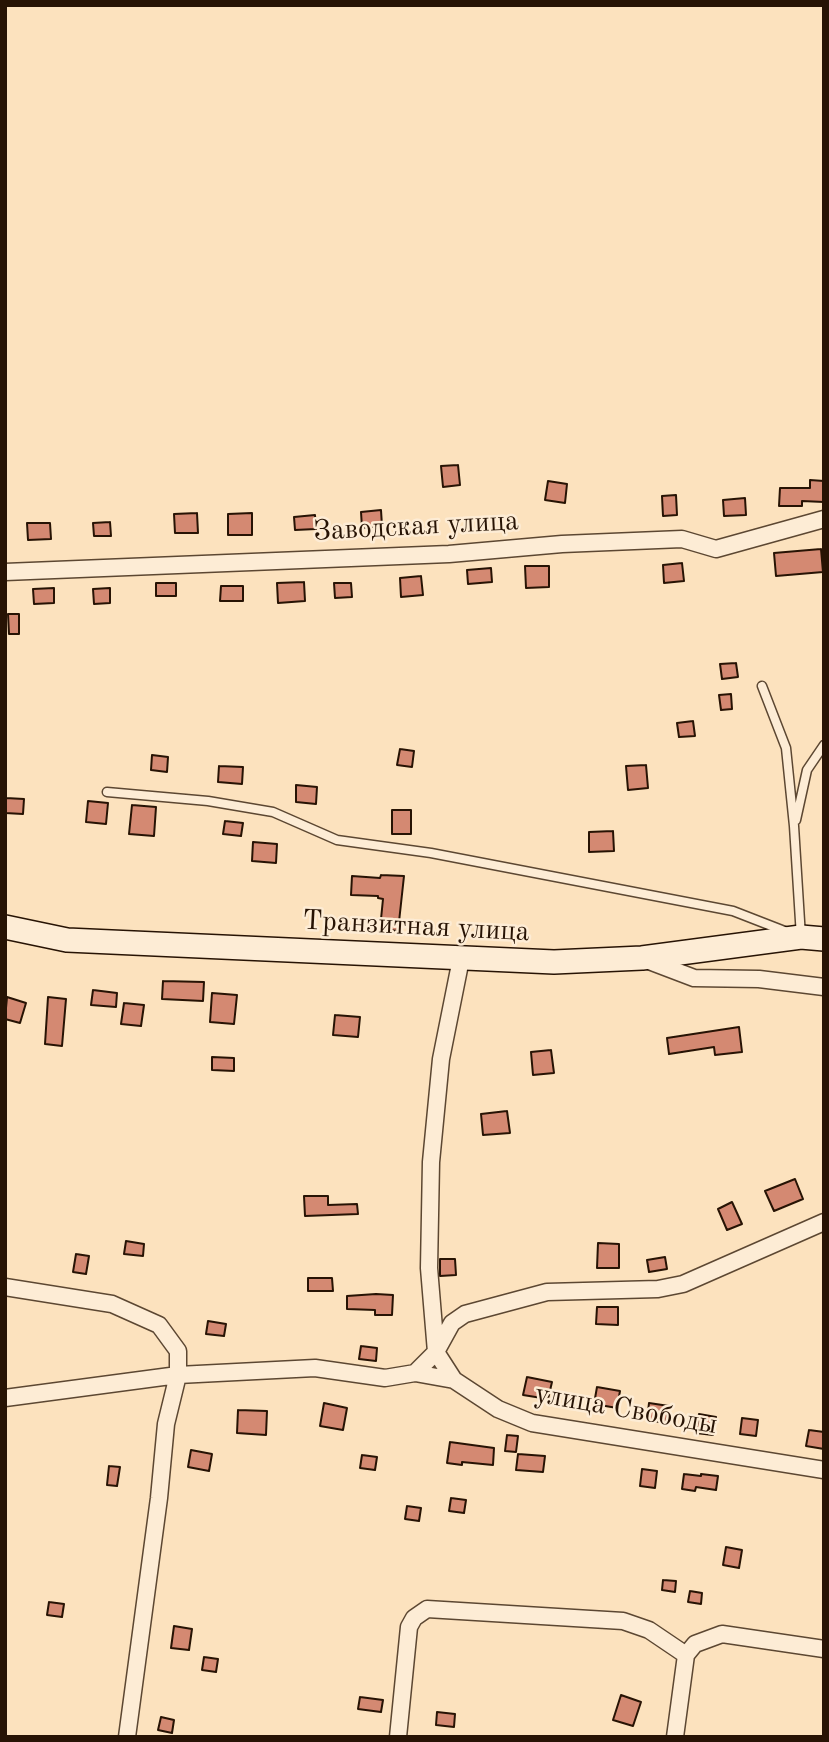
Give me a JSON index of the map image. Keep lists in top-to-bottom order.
{
  "streets": {
    "main road": ["Транзитная улица"],
    "street": ["Заводская улица", "улица Свободы"]
  }
}
